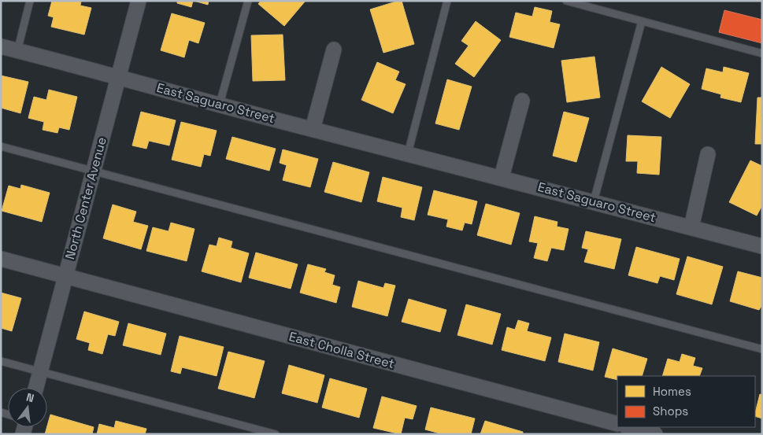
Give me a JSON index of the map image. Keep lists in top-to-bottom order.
{
  "streets": {
    "street": ["East Saguaro Street", "North Center Avenue", "East Cholla Street"]
  },
  "crossings": [
    ["East Saguaro Street", "North Center Avenue"],
    ["North Center Avenue", "East Cholla Street"]
  ],
  "legend": ["Homes", "Shops"],
  "north": "top"
}
